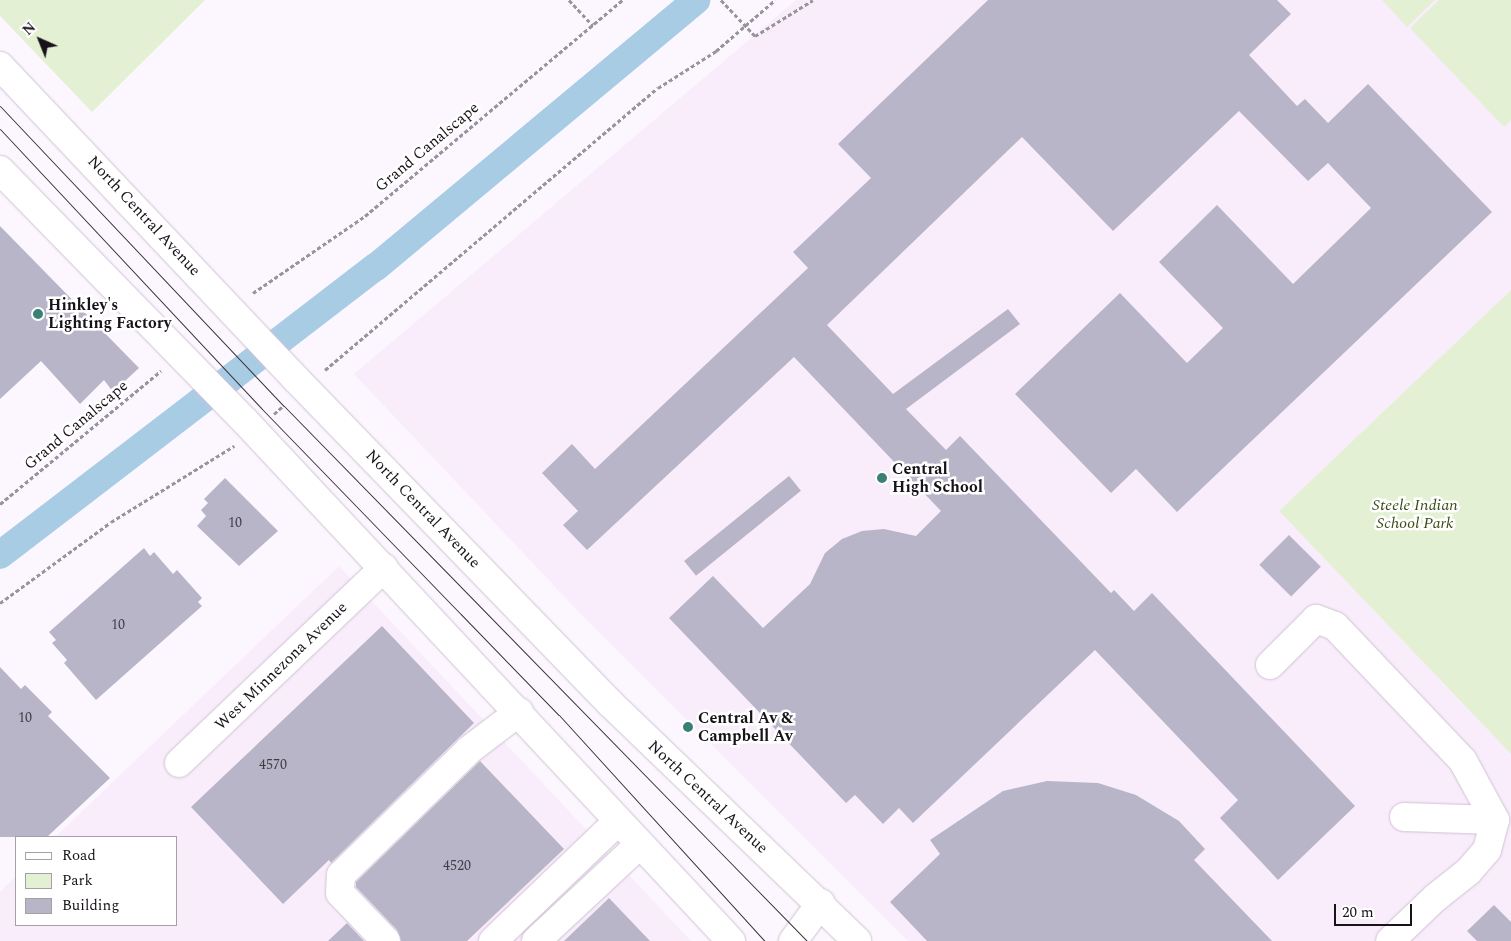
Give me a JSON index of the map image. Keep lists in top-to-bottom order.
{
  "streets": {
    "main road": ["North Central Avenue", "West Minnezona Avenue"],
    "path": ["Grand Canalscape"]
  },
  "parks": ["Steele Indian School Park"],
  "places": ["Hinkley's Lighting Factory", "Central High School", "Central Av & Campbell Av"],
  "house_numbers": [
    "10",
    "10",
    "10",
    "4570",
    "4520"
  ],
  "legend": ["Road", "Park", "Building"],
  "scale_bar": "20 m",
  "north": "top left"
}
